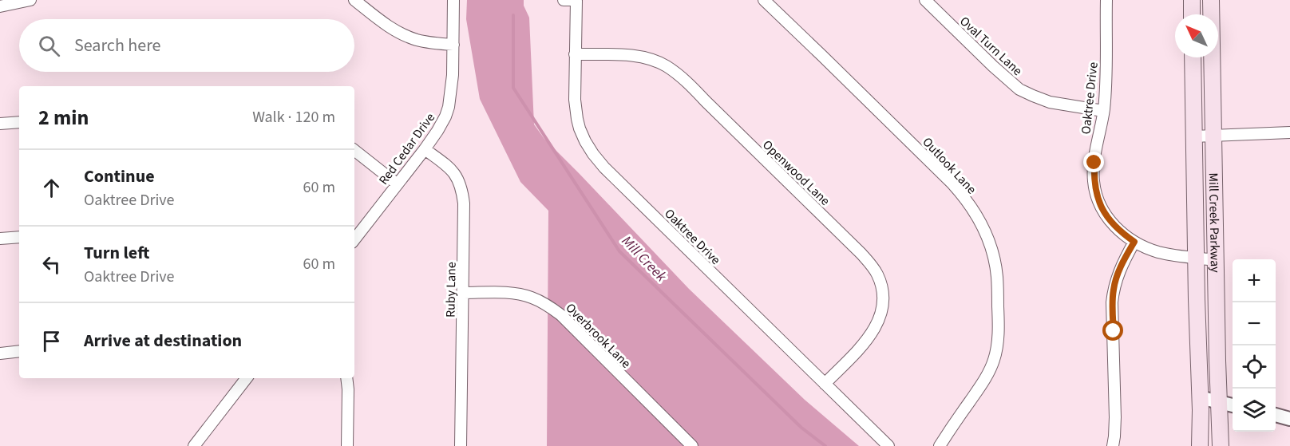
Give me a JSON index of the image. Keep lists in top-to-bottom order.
{
  "streets": {
    "main road": ["Mill Creek Parkway"],
    "street": [
      "Oval Turn Lane",
      "Oaktree Drive",
      "Red Cedar Drive",
      "Outlook Lane",
      "Openwood Lane",
      "Ruby Lane",
      "Overbrook Lane"
    ]
  },
  "crossings": [
    ["Oval Turn Lane", "Oaktree Drive"],
    ["Oaktree Drive", "Openwood Lane"],
    ["Oaktree Drive", "Mill Creek Parkway"],
    ["Red Cedar Drive", "Ruby Lane"],
    ["Ruby Lane", "Overbrook Lane"]
  ],
  "water": ["Mill Creek"],
  "north": "top left",
  "page": {
    "search": "Search here",
    "heading": ["2 min", "Walk · 120 m"],
    "list": [
      ["Continue", "Oaktree Drive", "60 m"],
      ["Turn left", "Oaktree Drive", "60 m"],
      "Arrive at destination"
    ],
    "map_buttons": ["+", "−"]
  }
}
